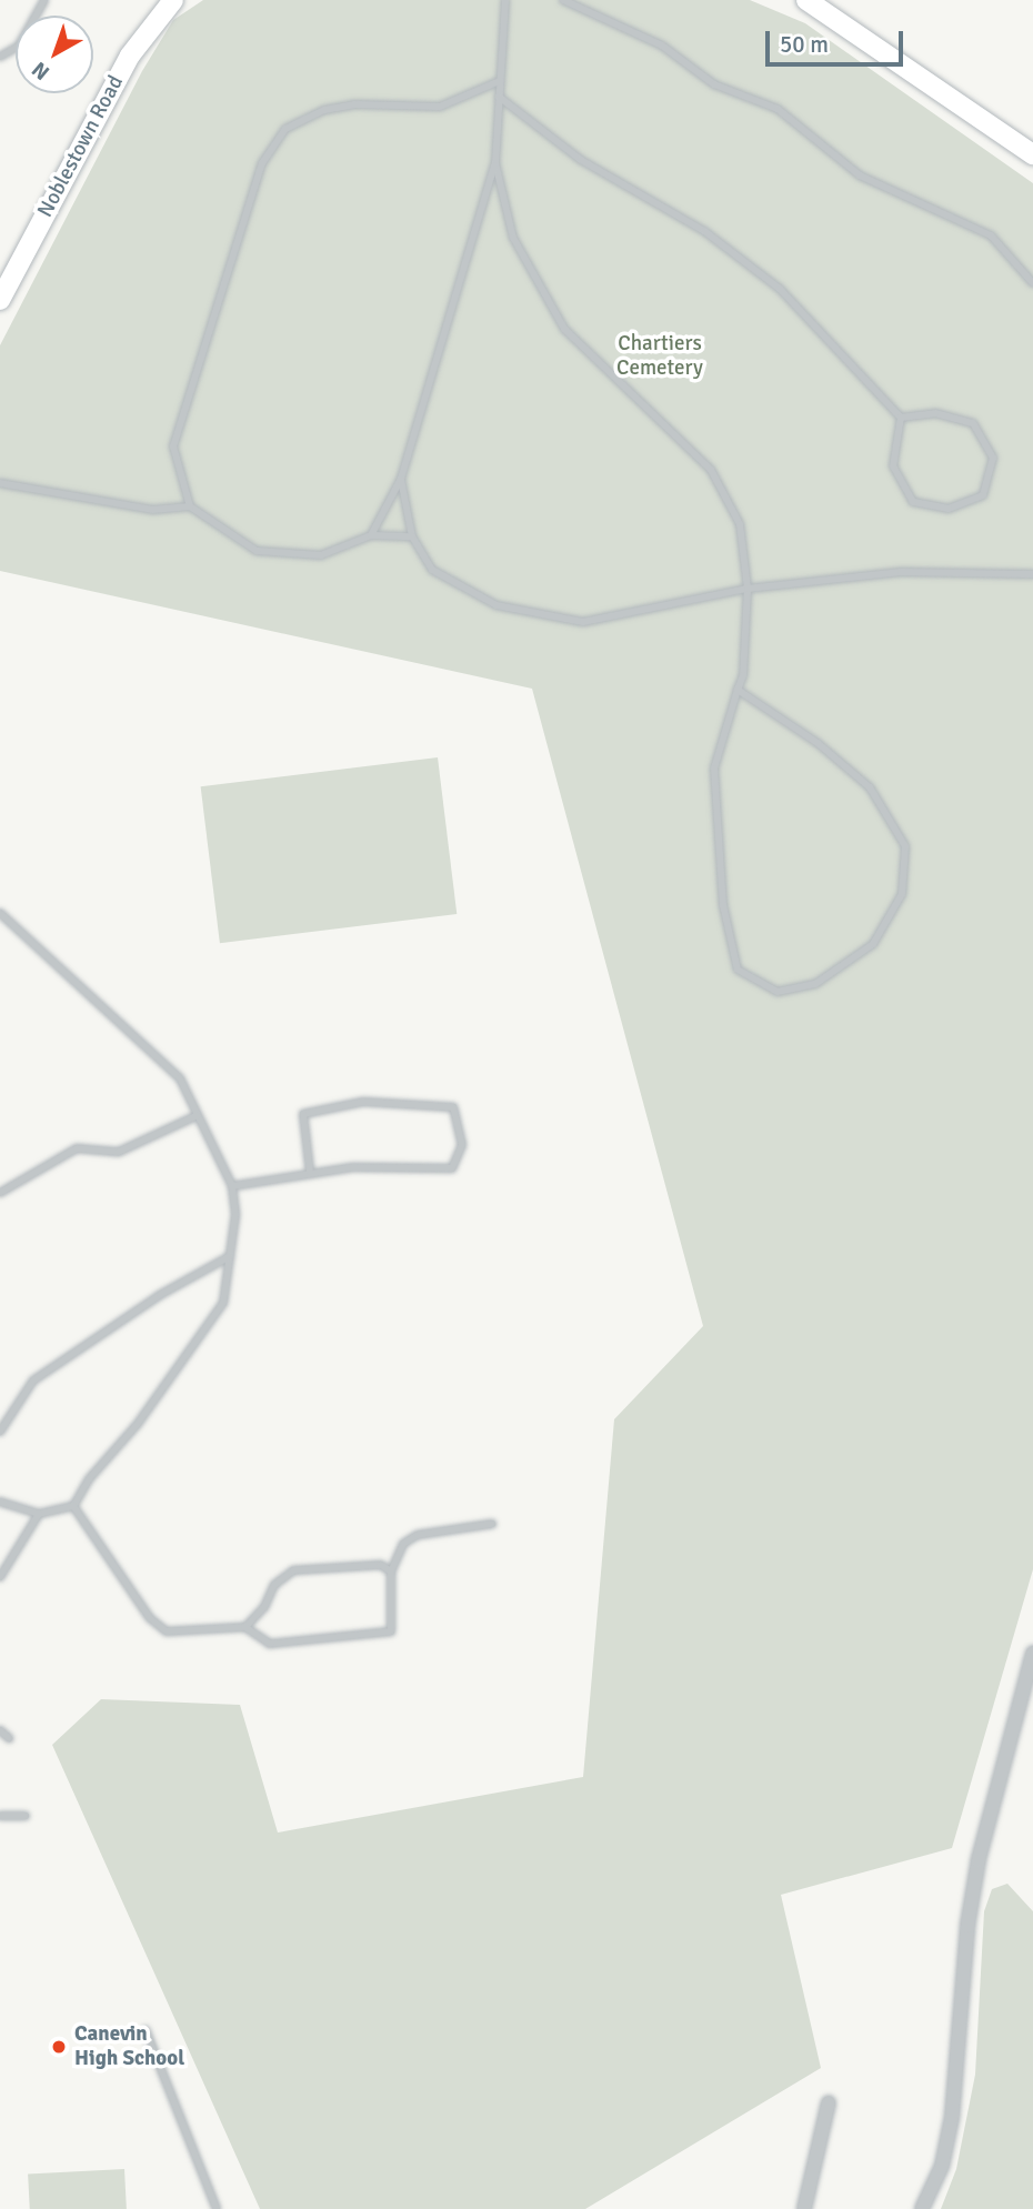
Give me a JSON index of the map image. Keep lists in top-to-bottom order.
{
  "streets": {
    "main road": ["Noblestown Road"]
  },
  "parks": ["Chartiers Cemetery"],
  "places": ["Canevin High School"],
  "scale_bar": "50 m",
  "north": "bottom left"
}
